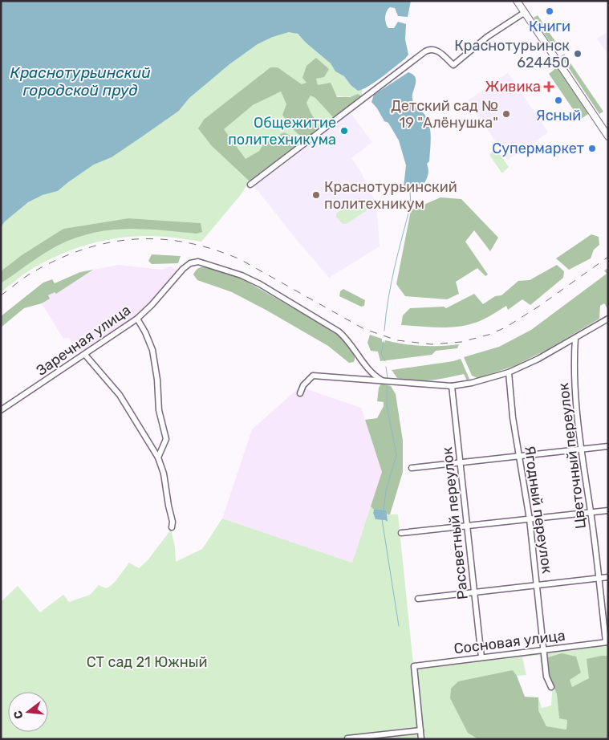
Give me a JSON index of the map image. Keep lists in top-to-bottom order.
{
  "streets": {
    "street": [
      "Заречная улица",
      "Цветочный переулок",
      "Ягодный переулок",
      "Рассветный переулок",
      "Сосновая улица"
    ]
  },
  "crossings": [
    ["Цветочный переулок", "Сосновая улица"],
    ["Ягодный переулок", "Сосновая улица"],
    ["Рассветный переулок", "Сосновая улица"]
  ],
  "water": ["Краснотурьинский городской пруд"],
  "parks": ["СТ сад 21 Южный"],
  "places": {
    "other": [
      "Книги",
      "Краснотурьинск 624450",
      "Ясный",
      "Детский сад № 19 \"Алёнушка\"",
      "Общежитие политехникума",
      "Супермаркет",
      "Краснотурьинский политехникум"
    ],
    "health": ["Живика"]
  },
  "north": "left"
}
